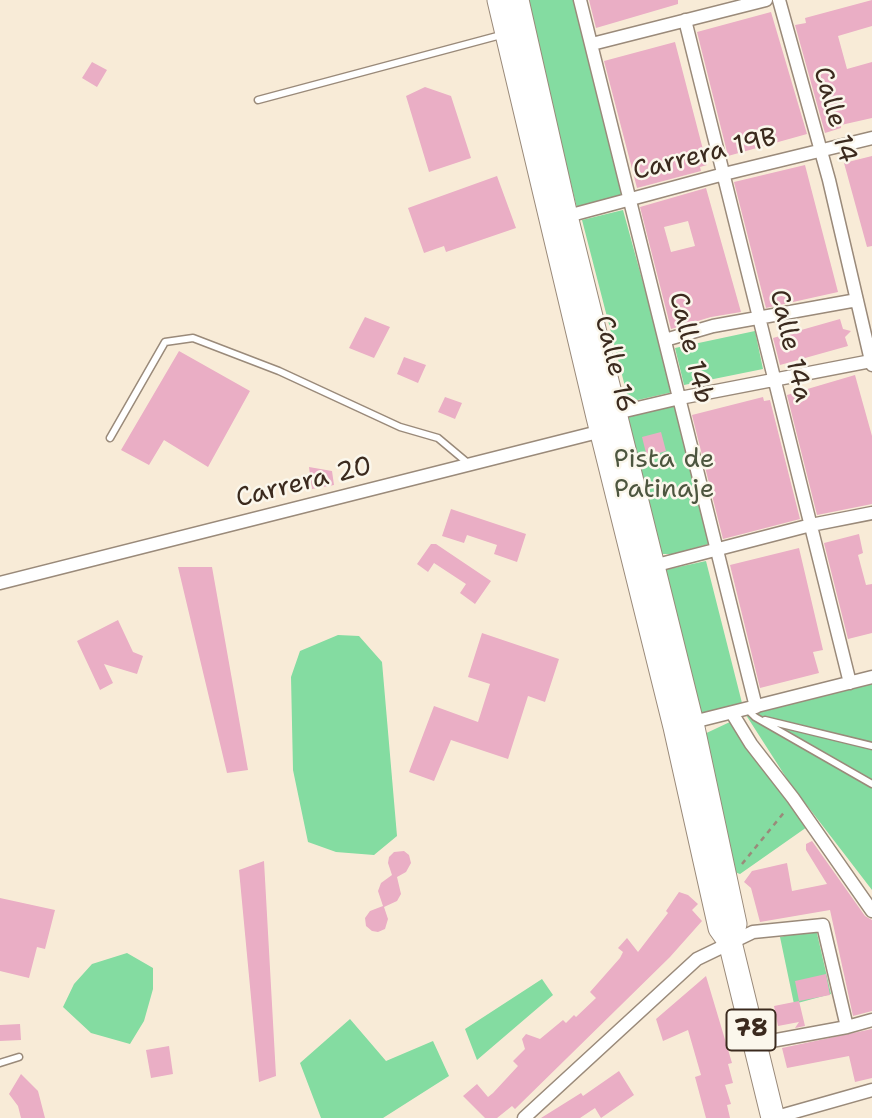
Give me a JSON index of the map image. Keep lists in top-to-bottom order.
{
  "streets": {
    "highway": ["Calle 16", "78"],
    "street": [
      "Calle 14",
      "Carrera 19B",
      "Calle 14a",
      "Calle 14b",
      "Carrera 20"
    ]
  },
  "crossings": [
    ["Calle 14", "Carrera 19B"],
    ["Carrera 19B", "Calle 14a"],
    ["Carrera 19B", "Calle 14b"],
    ["Carrera 19B", "Calle 16"],
    ["Calle 16", "Carrera 20"]
  ],
  "parks": ["Pista de Patinaje"]
}
